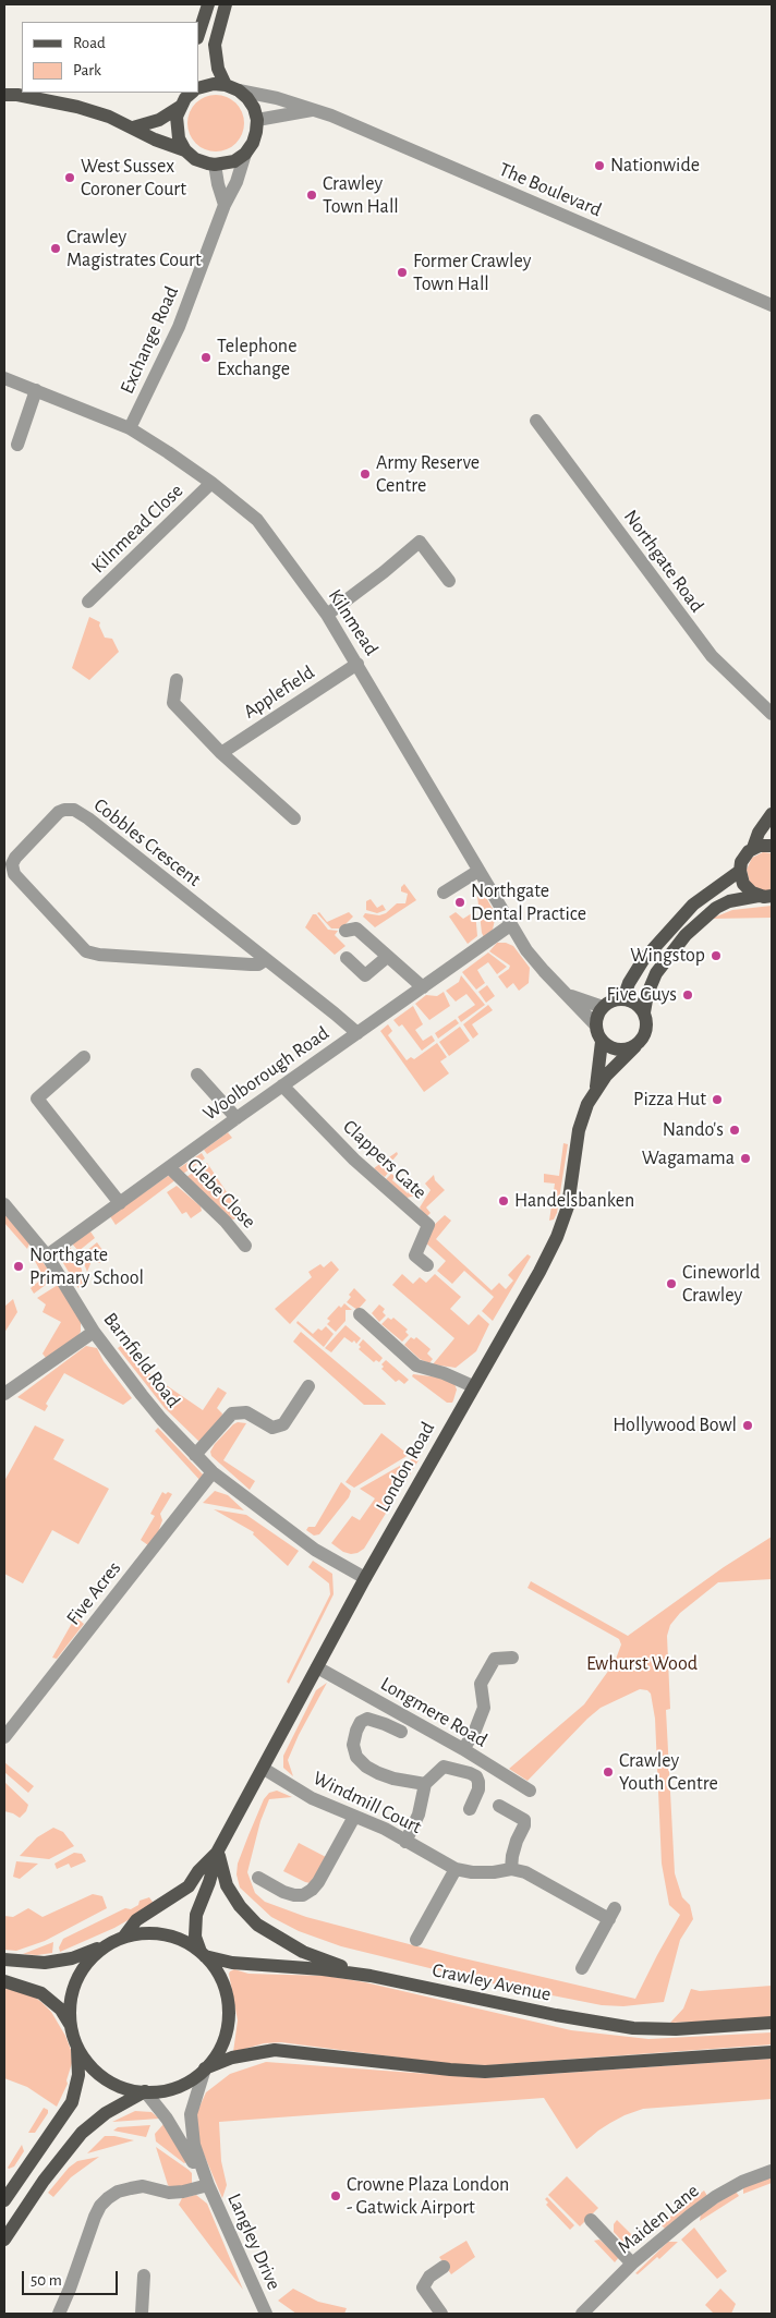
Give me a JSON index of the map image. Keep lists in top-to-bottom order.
{
  "streets": {
    "main road": ["London Road", "Crawley Avenue"],
    "street": [
      "The Boulevard",
      "Exchange Road",
      "Kilnmead Close",
      "Northgate Road",
      "Kilnmead",
      "Applefield",
      "Cobbles Crescent",
      "Woolborough Road",
      "Clappers Gate",
      "Glebe Close",
      "Barnfield Road",
      "Five Acres",
      "Longmere Road",
      "Windmill Court",
      "Maiden Lane",
      "Langley Drive"
    ]
  },
  "crossings": [
    ["Exchange Road", "Kilnmead"],
    ["Kilnmead Close", "Kilnmead"],
    ["Kilnmead", "Applefield"],
    ["Kilnmead", "Woolborough Road"],
    ["Kilnmead", "London Road"],
    ["Cobbles Crescent", "Woolborough Road"],
    ["Woolborough Road", "Clappers Gate"],
    ["Woolborough Road", "Glebe Close"],
    ["Woolborough Road", "Barnfield Road"],
    ["Barnfield Road", "London Road"],
    ["Barnfield Road", "Five Acres"],
    ["London Road", "Longmere Road"],
    ["London Road", "Windmill Court"],
    ["London Road", "Crawley Avenue"],
    ["London Road", "Langley Drive"],
    ["Crawley Avenue", "Langley Drive"]
  ],
  "parks": ["Ewhurst Wood"],
  "places": [
    "Nationwide",
    "West Sussex Coroner Court",
    "Crawley Town Hall",
    "Crawley Magistrates Court",
    "Former Crawley Town Hall",
    "Telephone Exchange",
    "Army Reserve Centre",
    "Northgate Dental Practice",
    "Wingstop",
    "Five Guys",
    "Pizza Hut",
    "Nando's",
    "Wagamama",
    "Handelsbanken",
    "Northgate Primary School",
    "Cineworld Crawley",
    "Hollywood Bowl",
    "Crawley Youth Centre",
    "Crowne Plaza London - Gatwick Airport"
  ],
  "legend": ["Road", "Park"],
  "scale_bar": "50 m"
}
